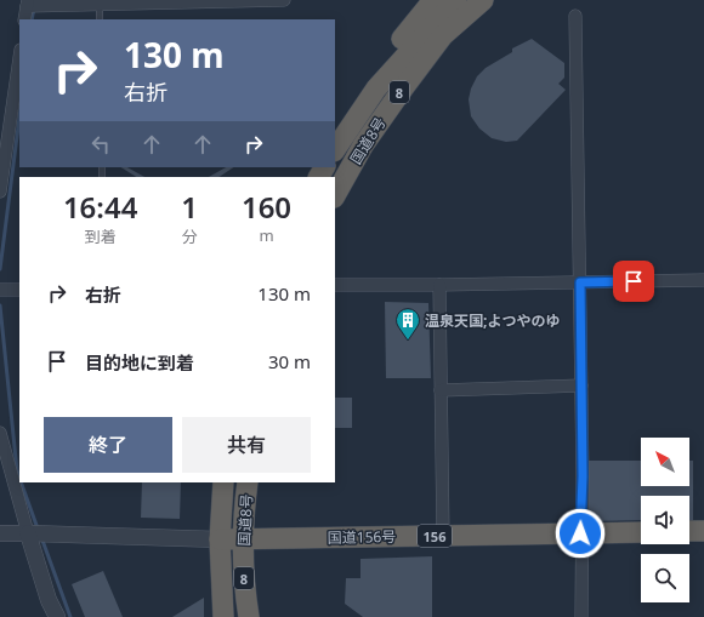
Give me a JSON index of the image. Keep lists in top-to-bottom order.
{
  "streets": {
    "highway": [
      "8",
      "国道8号",
      "156",
      "国道156号"
    ]
  },
  "crossings": [
    ["国道8号", "国道156号"]
  ],
  "places": {
    "building": ["温泉天国;よつやのゆ"]
  },
  "north": "top left",
  "page": {
    "turn": ["130 m", "右折"],
    "eta": [
      "16:44",
      "到着",
      "1",
      "分",
      "160",
      "m"
    ],
    "list": [
      {
        "name": "右折",
        "value": "130 m"
      },
      {
        "name": "目的地に到着",
        "value": "30 m"
      }
    ],
    "buttons": ["終了", "共有"]
  }
}
